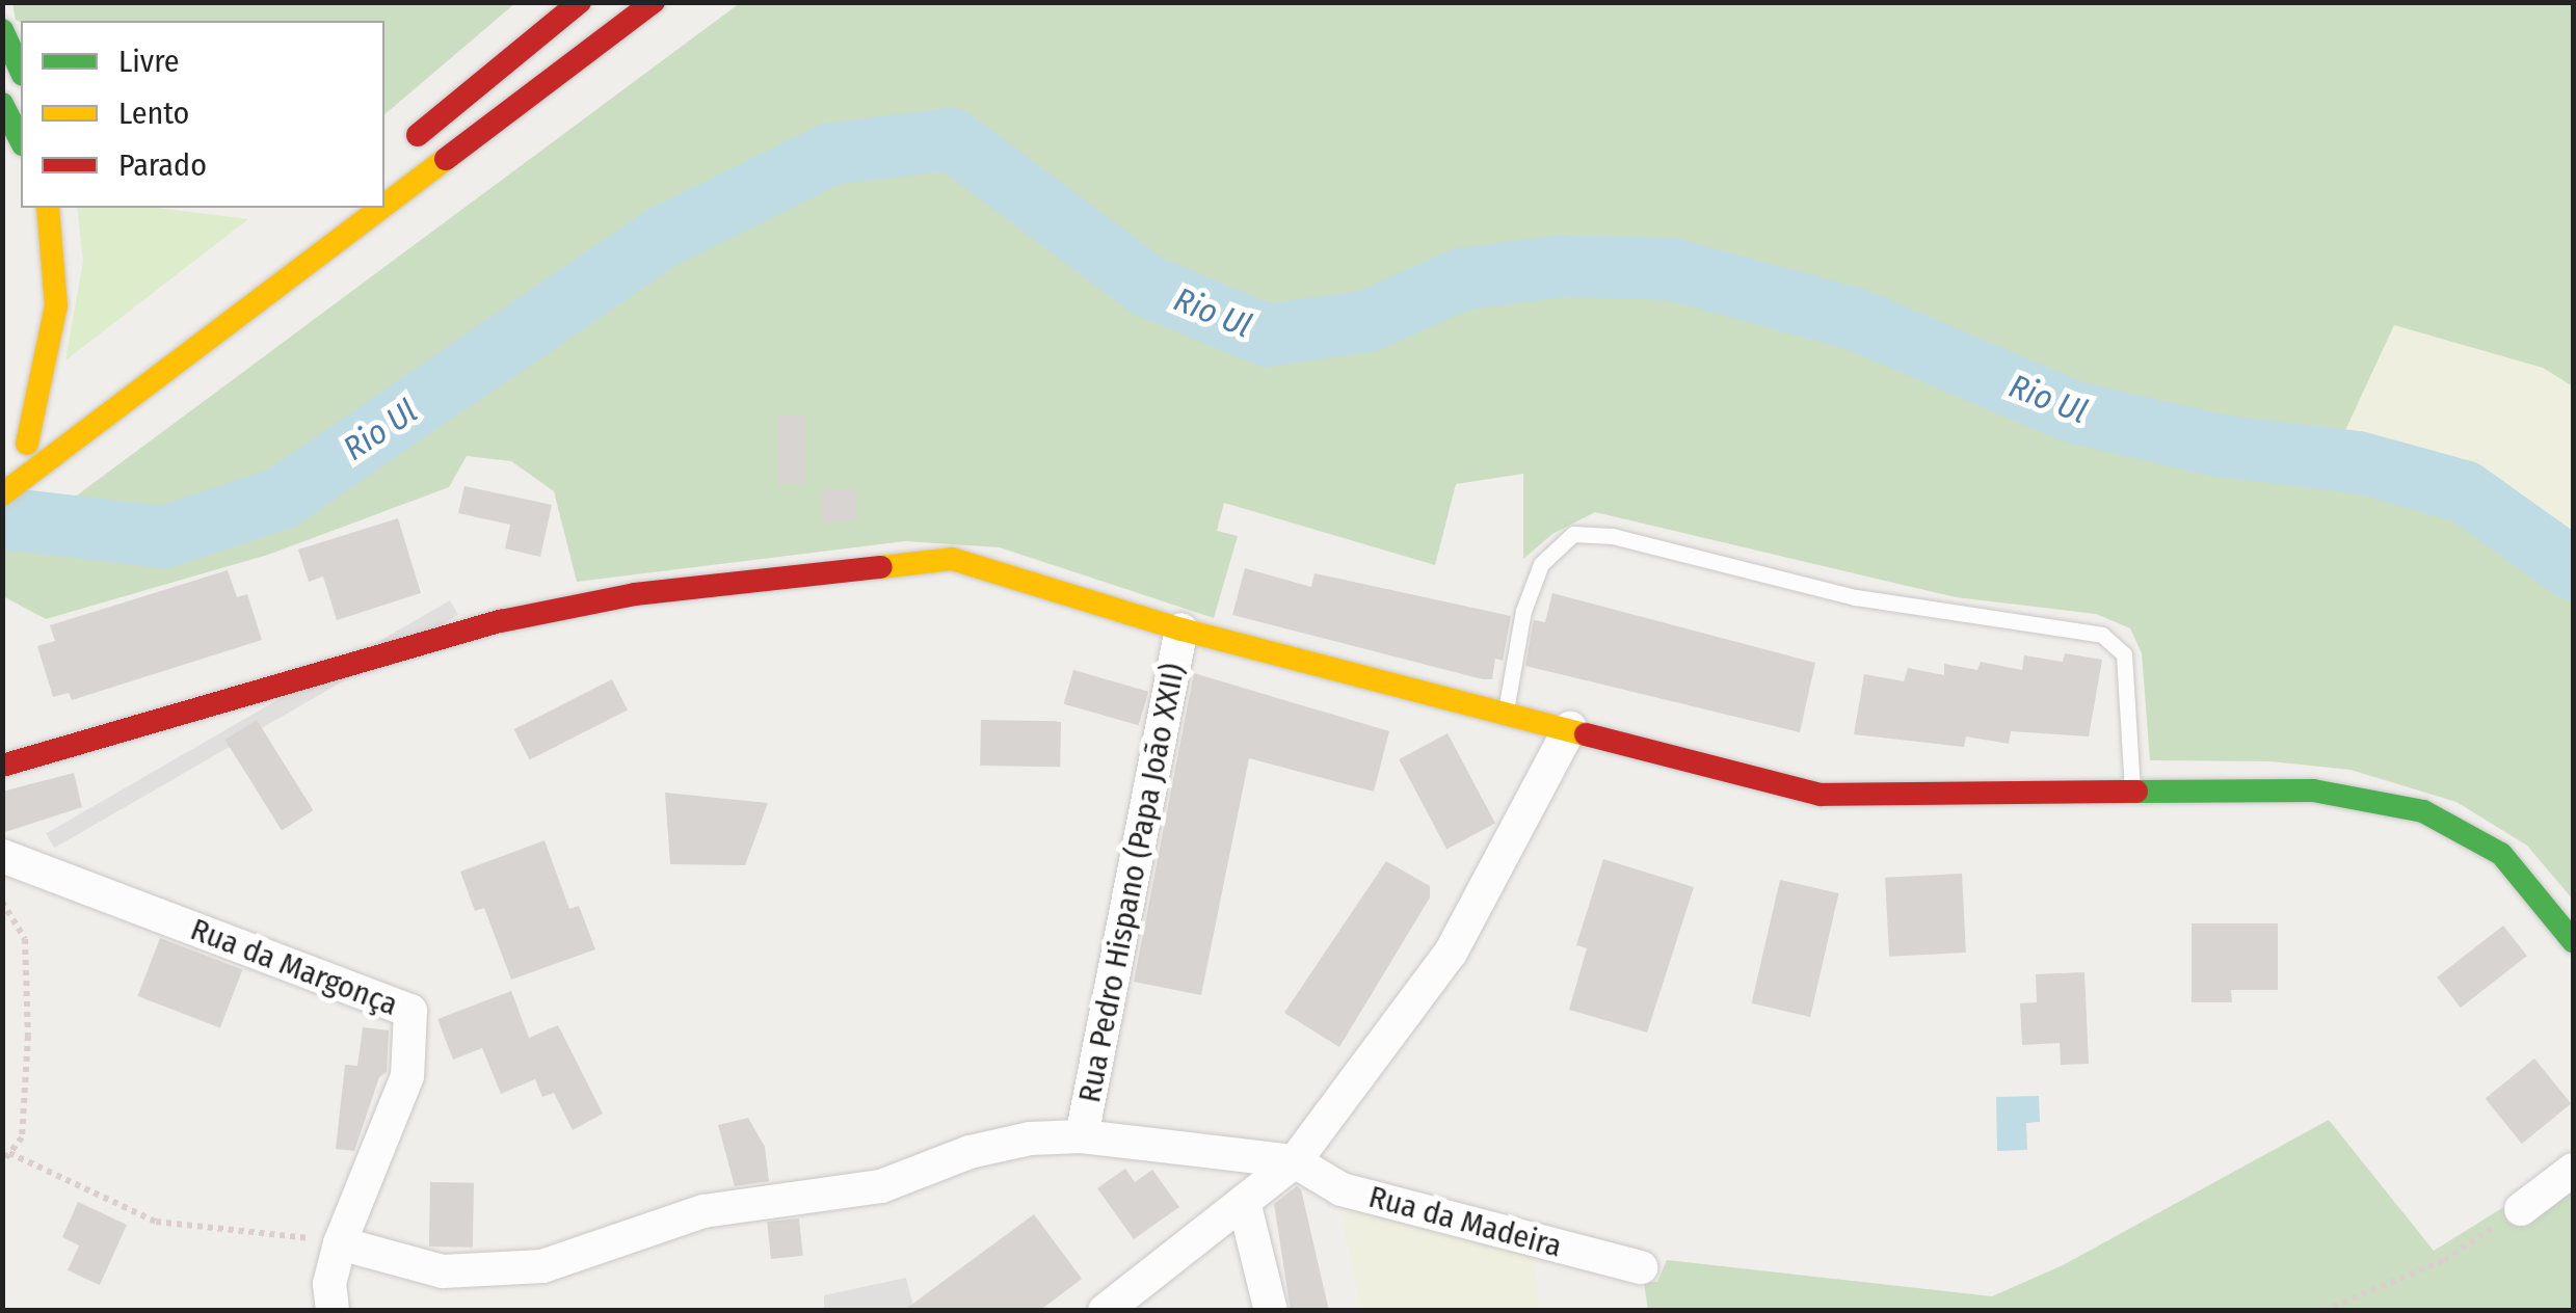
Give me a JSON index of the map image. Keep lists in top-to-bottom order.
{
  "streets": {
    "street": ["Rua Pedro Hispano (Papa João XXII)", "Rua da Margonça", "Rua da Madeira"]
  },
  "water": ["Rio Ul"],
  "legend": ["Livre", "Lento", "Parado"]
}
